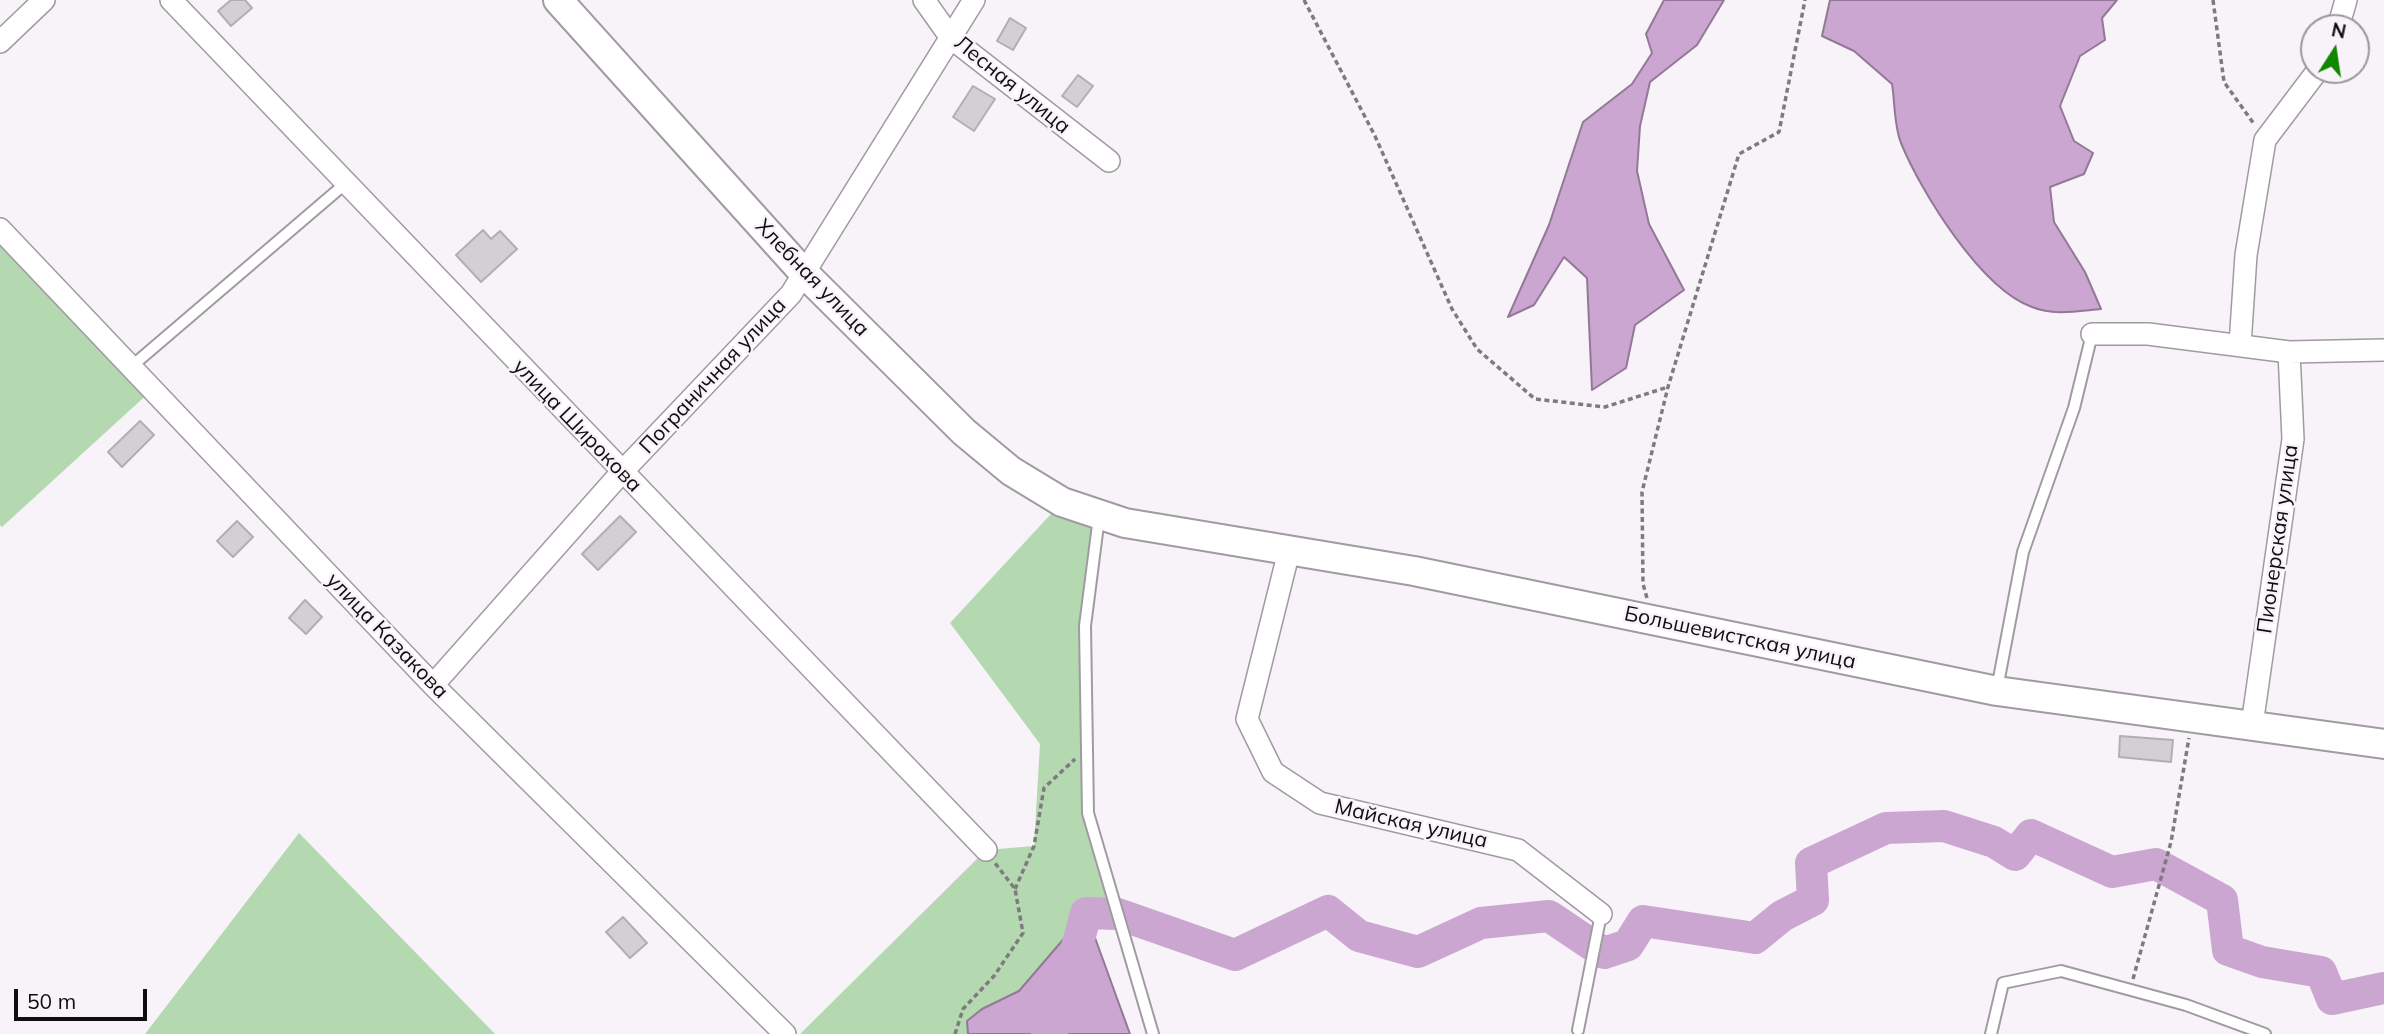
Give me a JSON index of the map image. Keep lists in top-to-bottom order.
{
  "streets": {
    "street": [
      "Лесная улица",
      "Хлебная улица",
      "Пограничная улица",
      "улица Широкова",
      "Пионерская улица",
      "улица Казакова",
      "Большевистская улица",
      "Майская улица"
    ]
  },
  "crossings": [
    ["Лесная улица", "Пограничная улица"],
    ["Хлебная улица", "Пограничная улица"],
    ["Хлебная улица", "Большевистская улица"],
    ["Пограничная улица", "улица Широкова"],
    ["Пограничная улица", "улица Казакова"],
    ["Пионерская улица", "Большевистская улица"],
    ["Большевистская улица", "Майская улица"]
  ],
  "scale_bar": "50 m",
  "north": "top"
}
